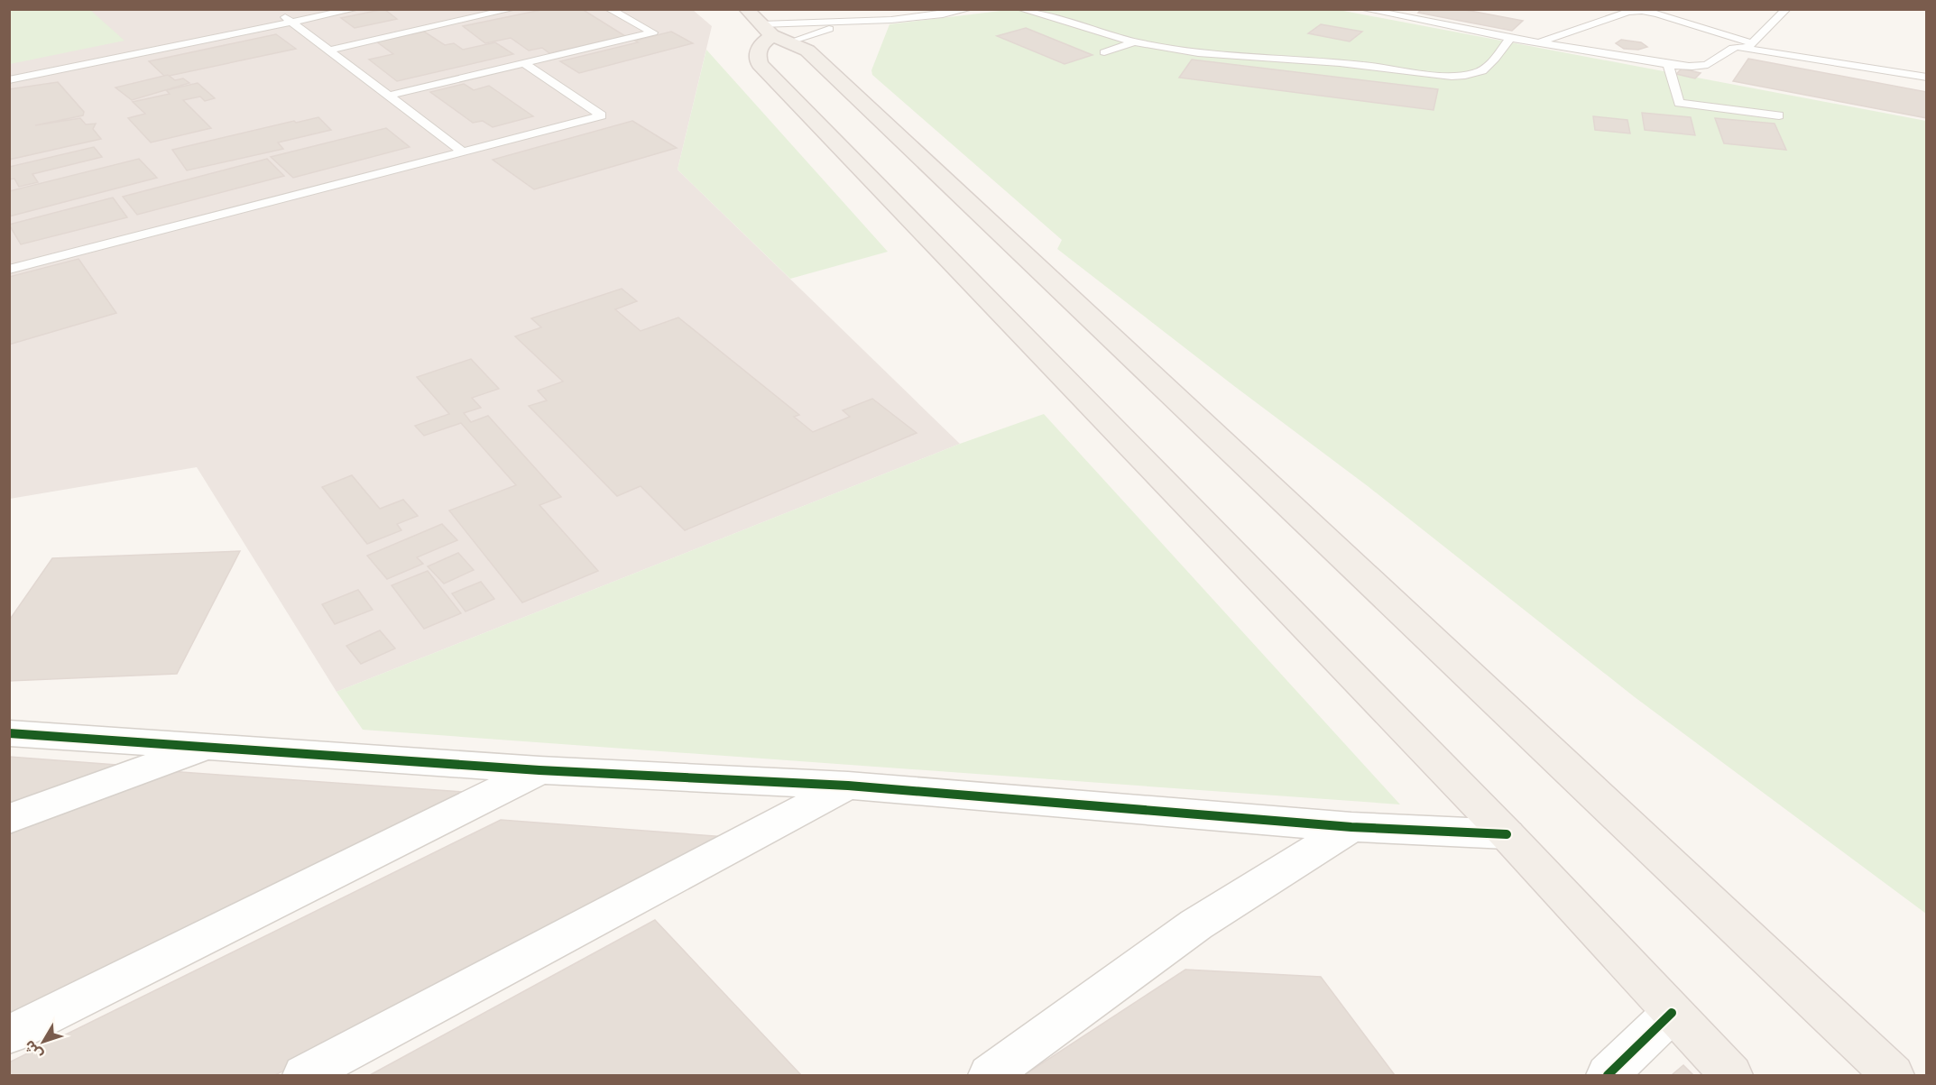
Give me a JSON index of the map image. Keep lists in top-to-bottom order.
{
  "north": "bottom left"
}
